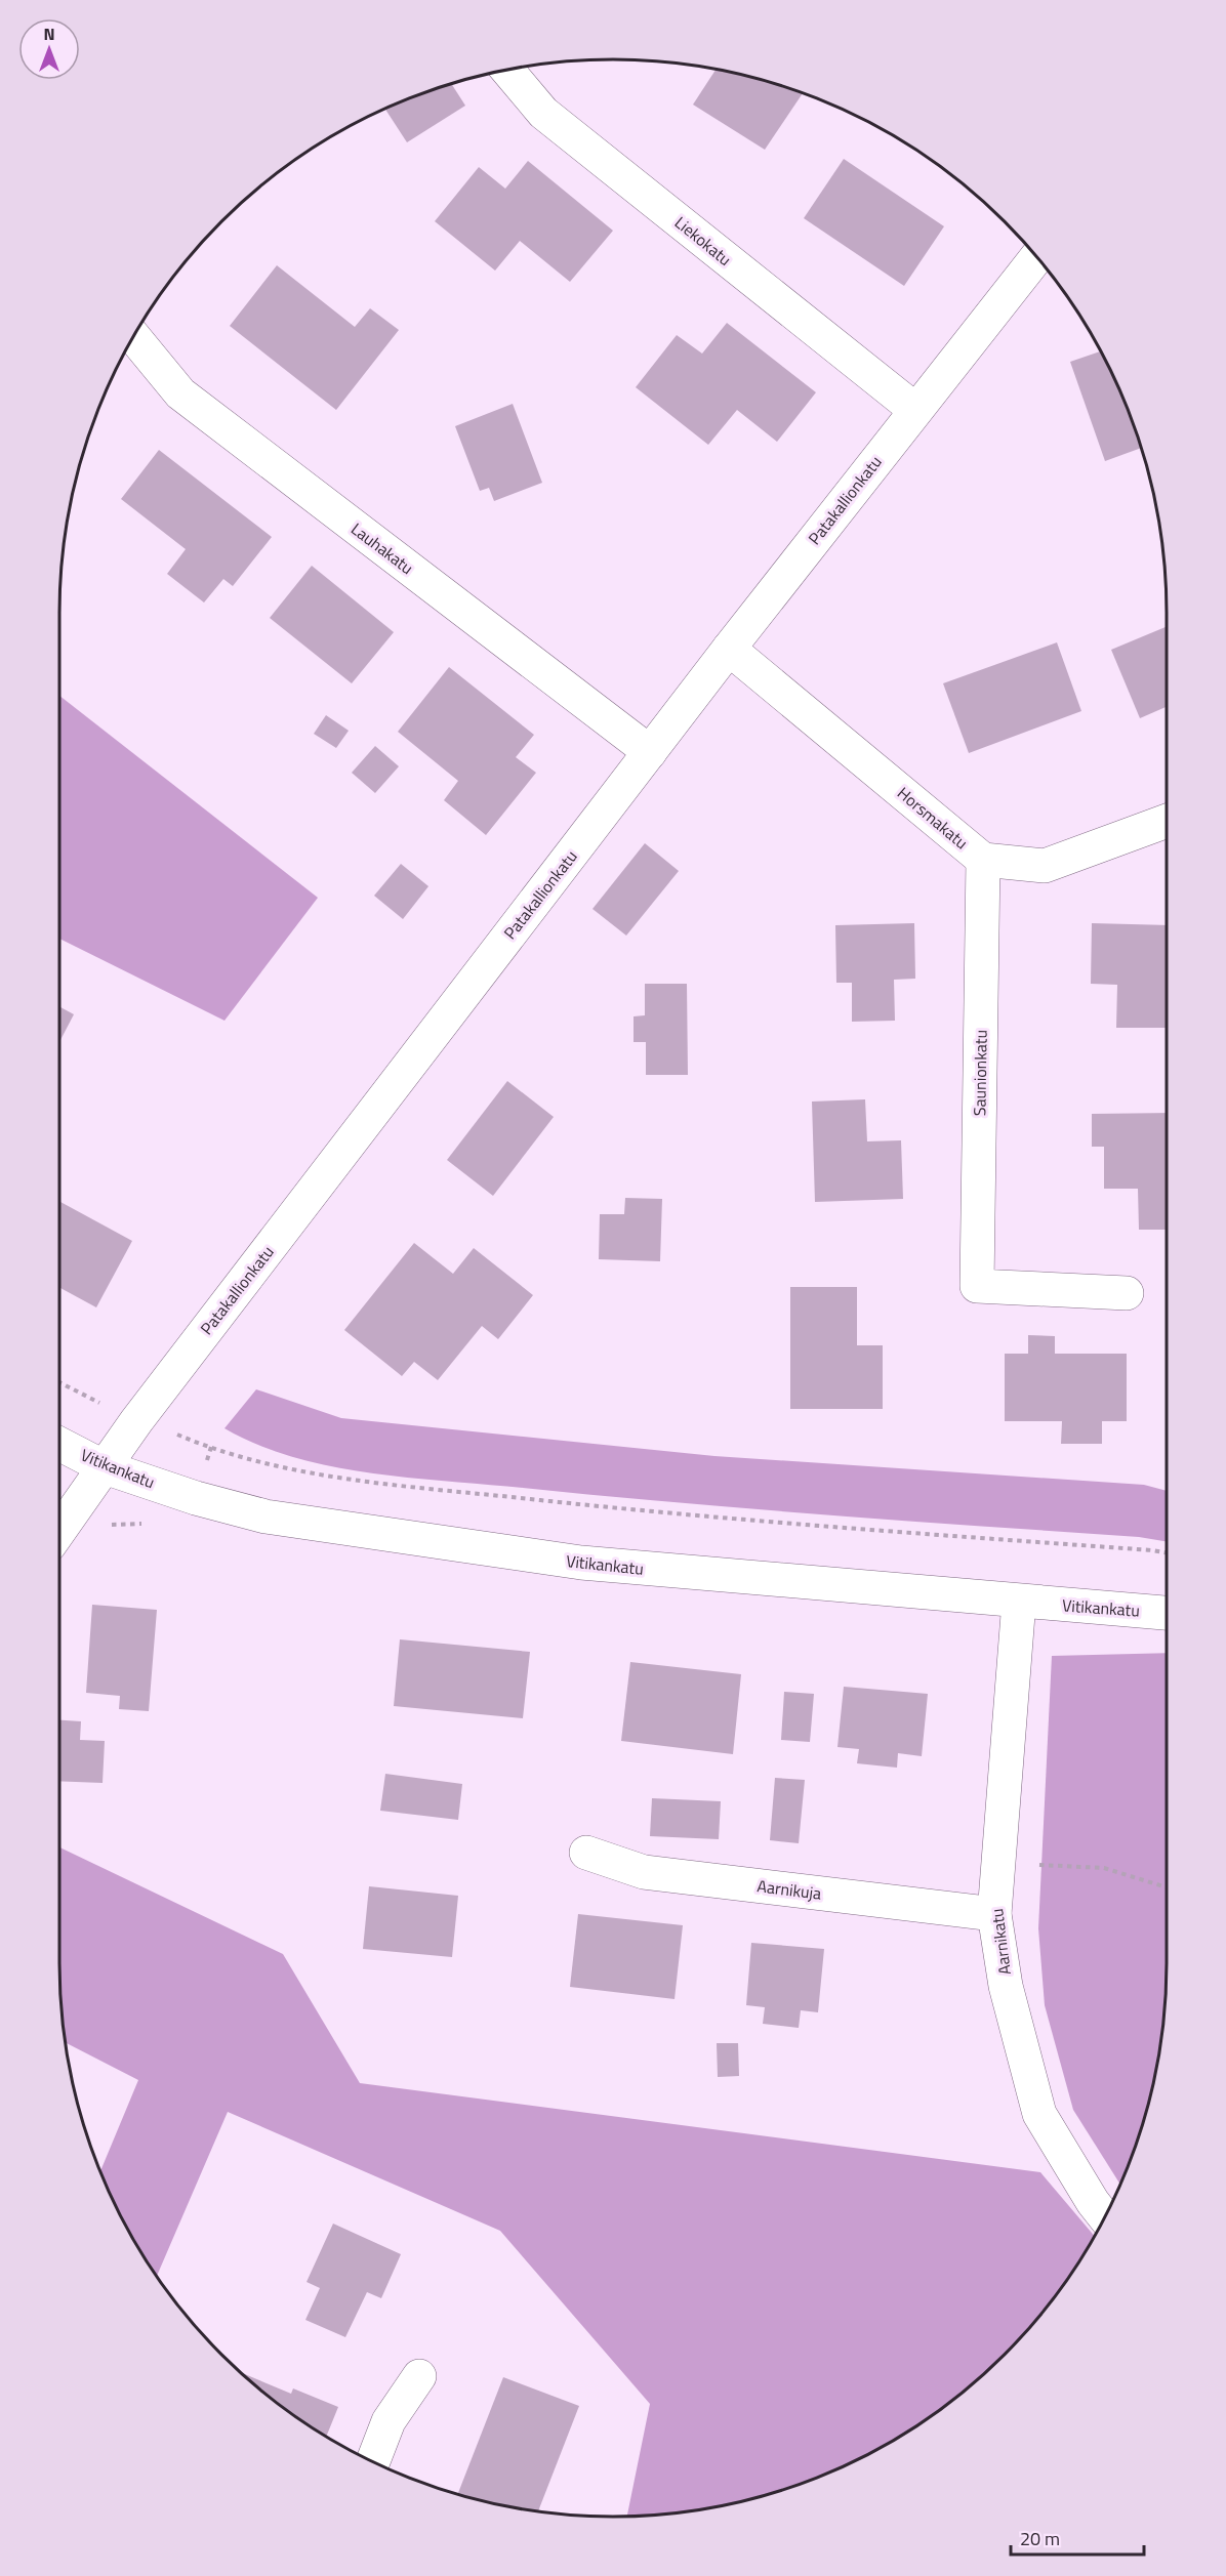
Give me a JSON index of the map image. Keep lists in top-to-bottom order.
{
  "streets": {
    "street": [
      "Liekokatu",
      "Patakallionkatu",
      "Lauhakatu",
      "Horsmakatu",
      "Saunionkatu",
      "Vitikankatu",
      "Aarnikuja",
      "Aarnikatu"
    ]
  },
  "crossings": [
    ["Liekokatu", "Patakallionkatu"],
    ["Patakallionkatu", "Lauhakatu"],
    ["Patakallionkatu", "Horsmakatu"],
    ["Patakallionkatu", "Vitikankatu"],
    ["Horsmakatu", "Saunionkatu"],
    ["Vitikankatu", "Aarnikatu"],
    ["Aarnikuja", "Aarnikatu"]
  ],
  "scale_bar": "20 m",
  "north": "top"
}
